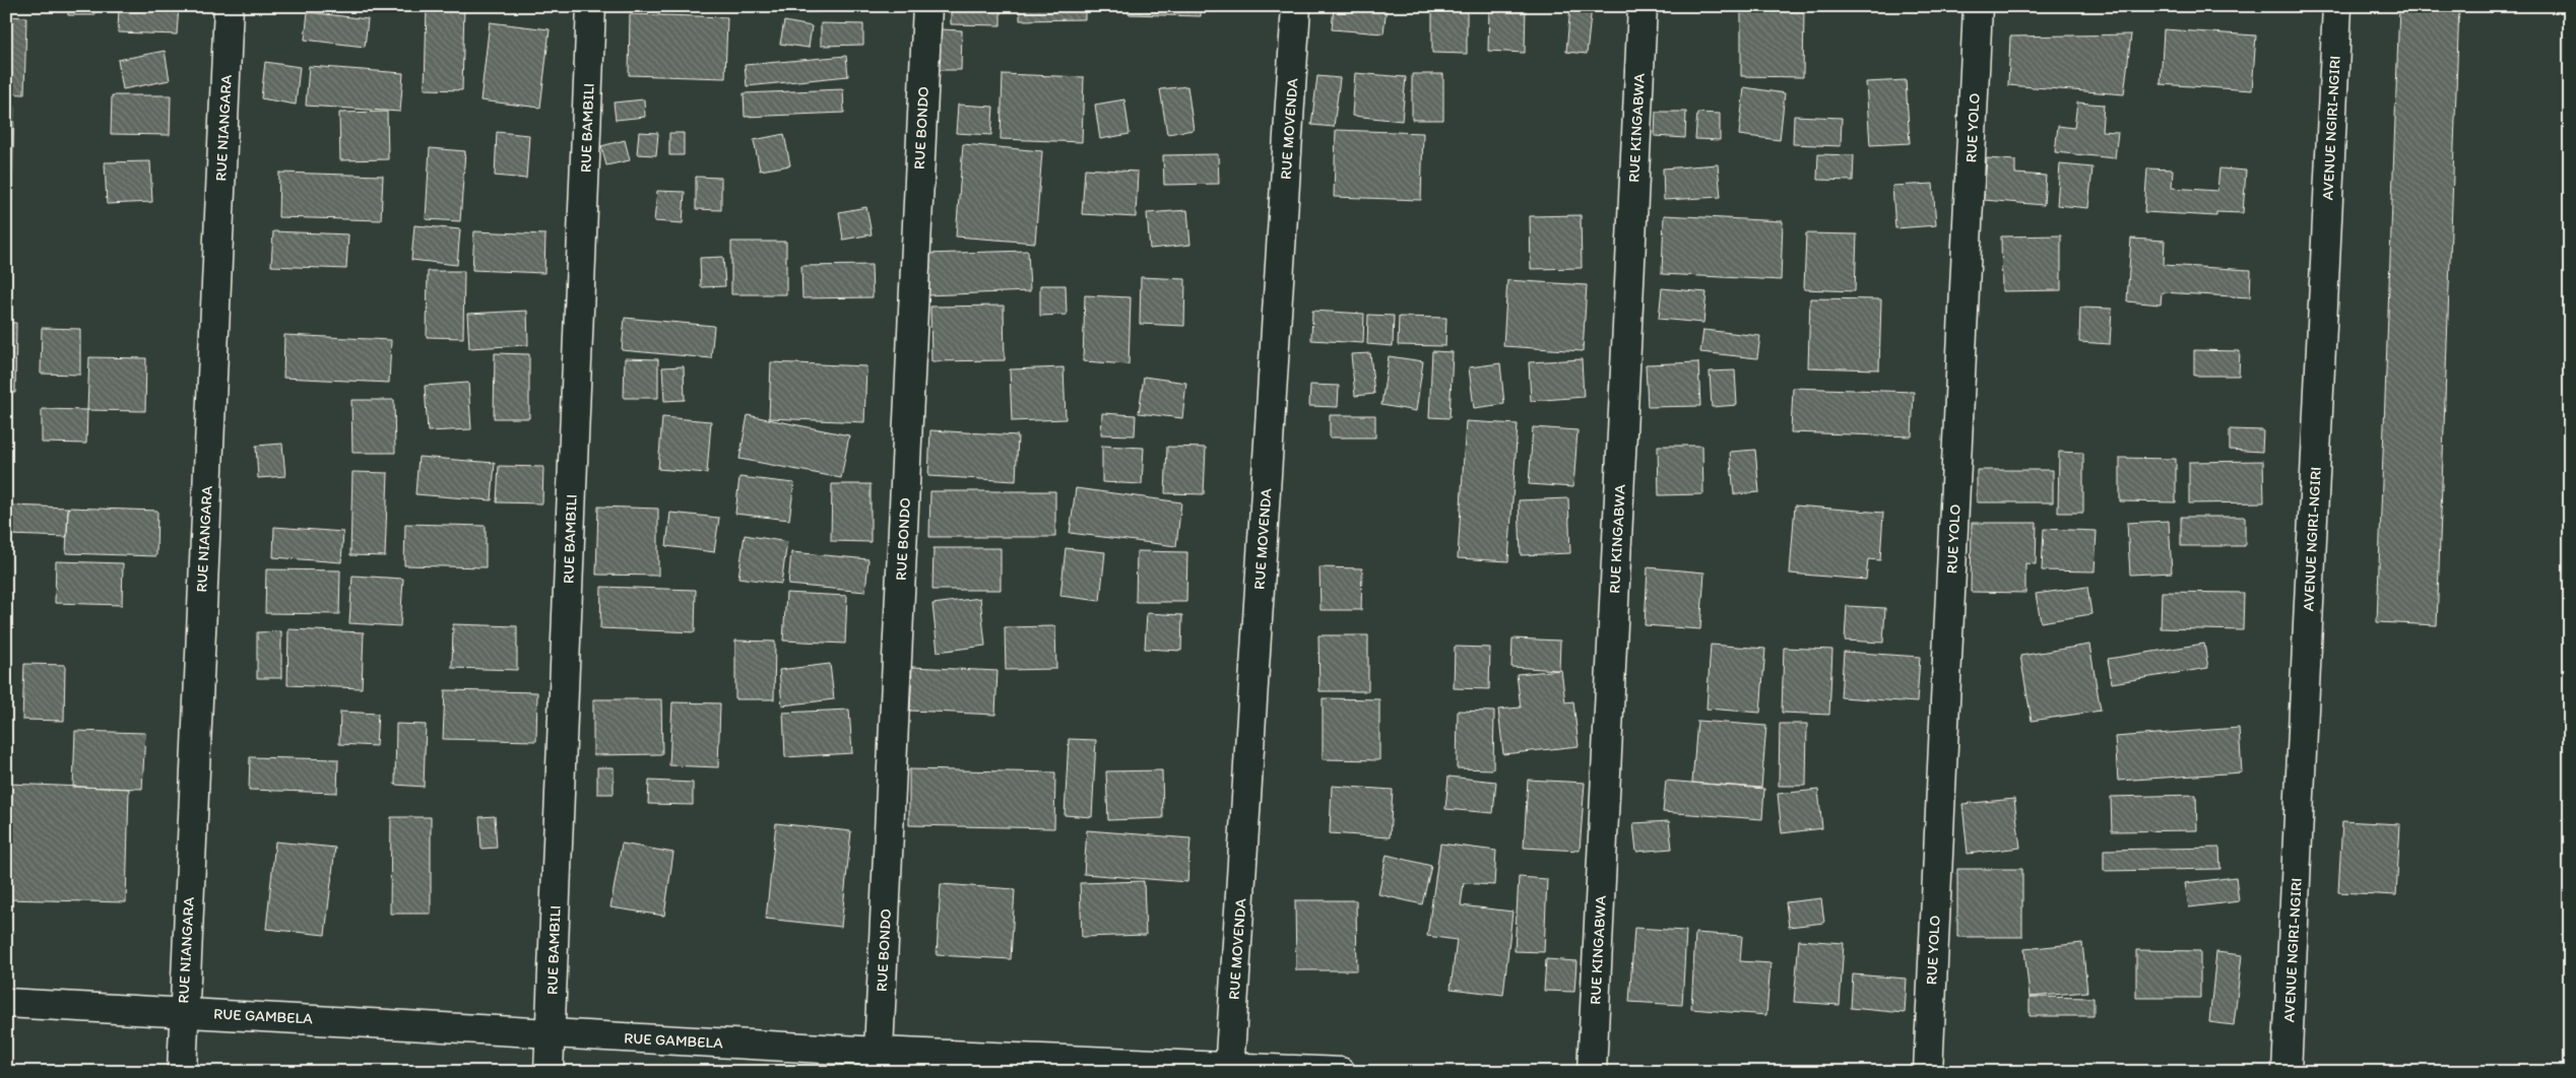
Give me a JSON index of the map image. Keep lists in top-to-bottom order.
{
  "streets": {
    "street": [
      "RUE NIANGARA",
      "RUE BAMBILI",
      "RUE BONDO",
      "RUE KINGABWA",
      "RUE YOLO",
      "AVENUE NGIRI-NGIRI",
      "RUE MOVENDA",
      "RUE GAMBELA"
    ]
  },
  "crossings": [
    ["RUE NIANGARA", "RUE GAMBELA"],
    ["RUE BAMBILI", "RUE GAMBELA"],
    ["RUE BONDO", "RUE GAMBELA"],
    ["RUE MOVENDA", "RUE GAMBELA"]
  ]
}
